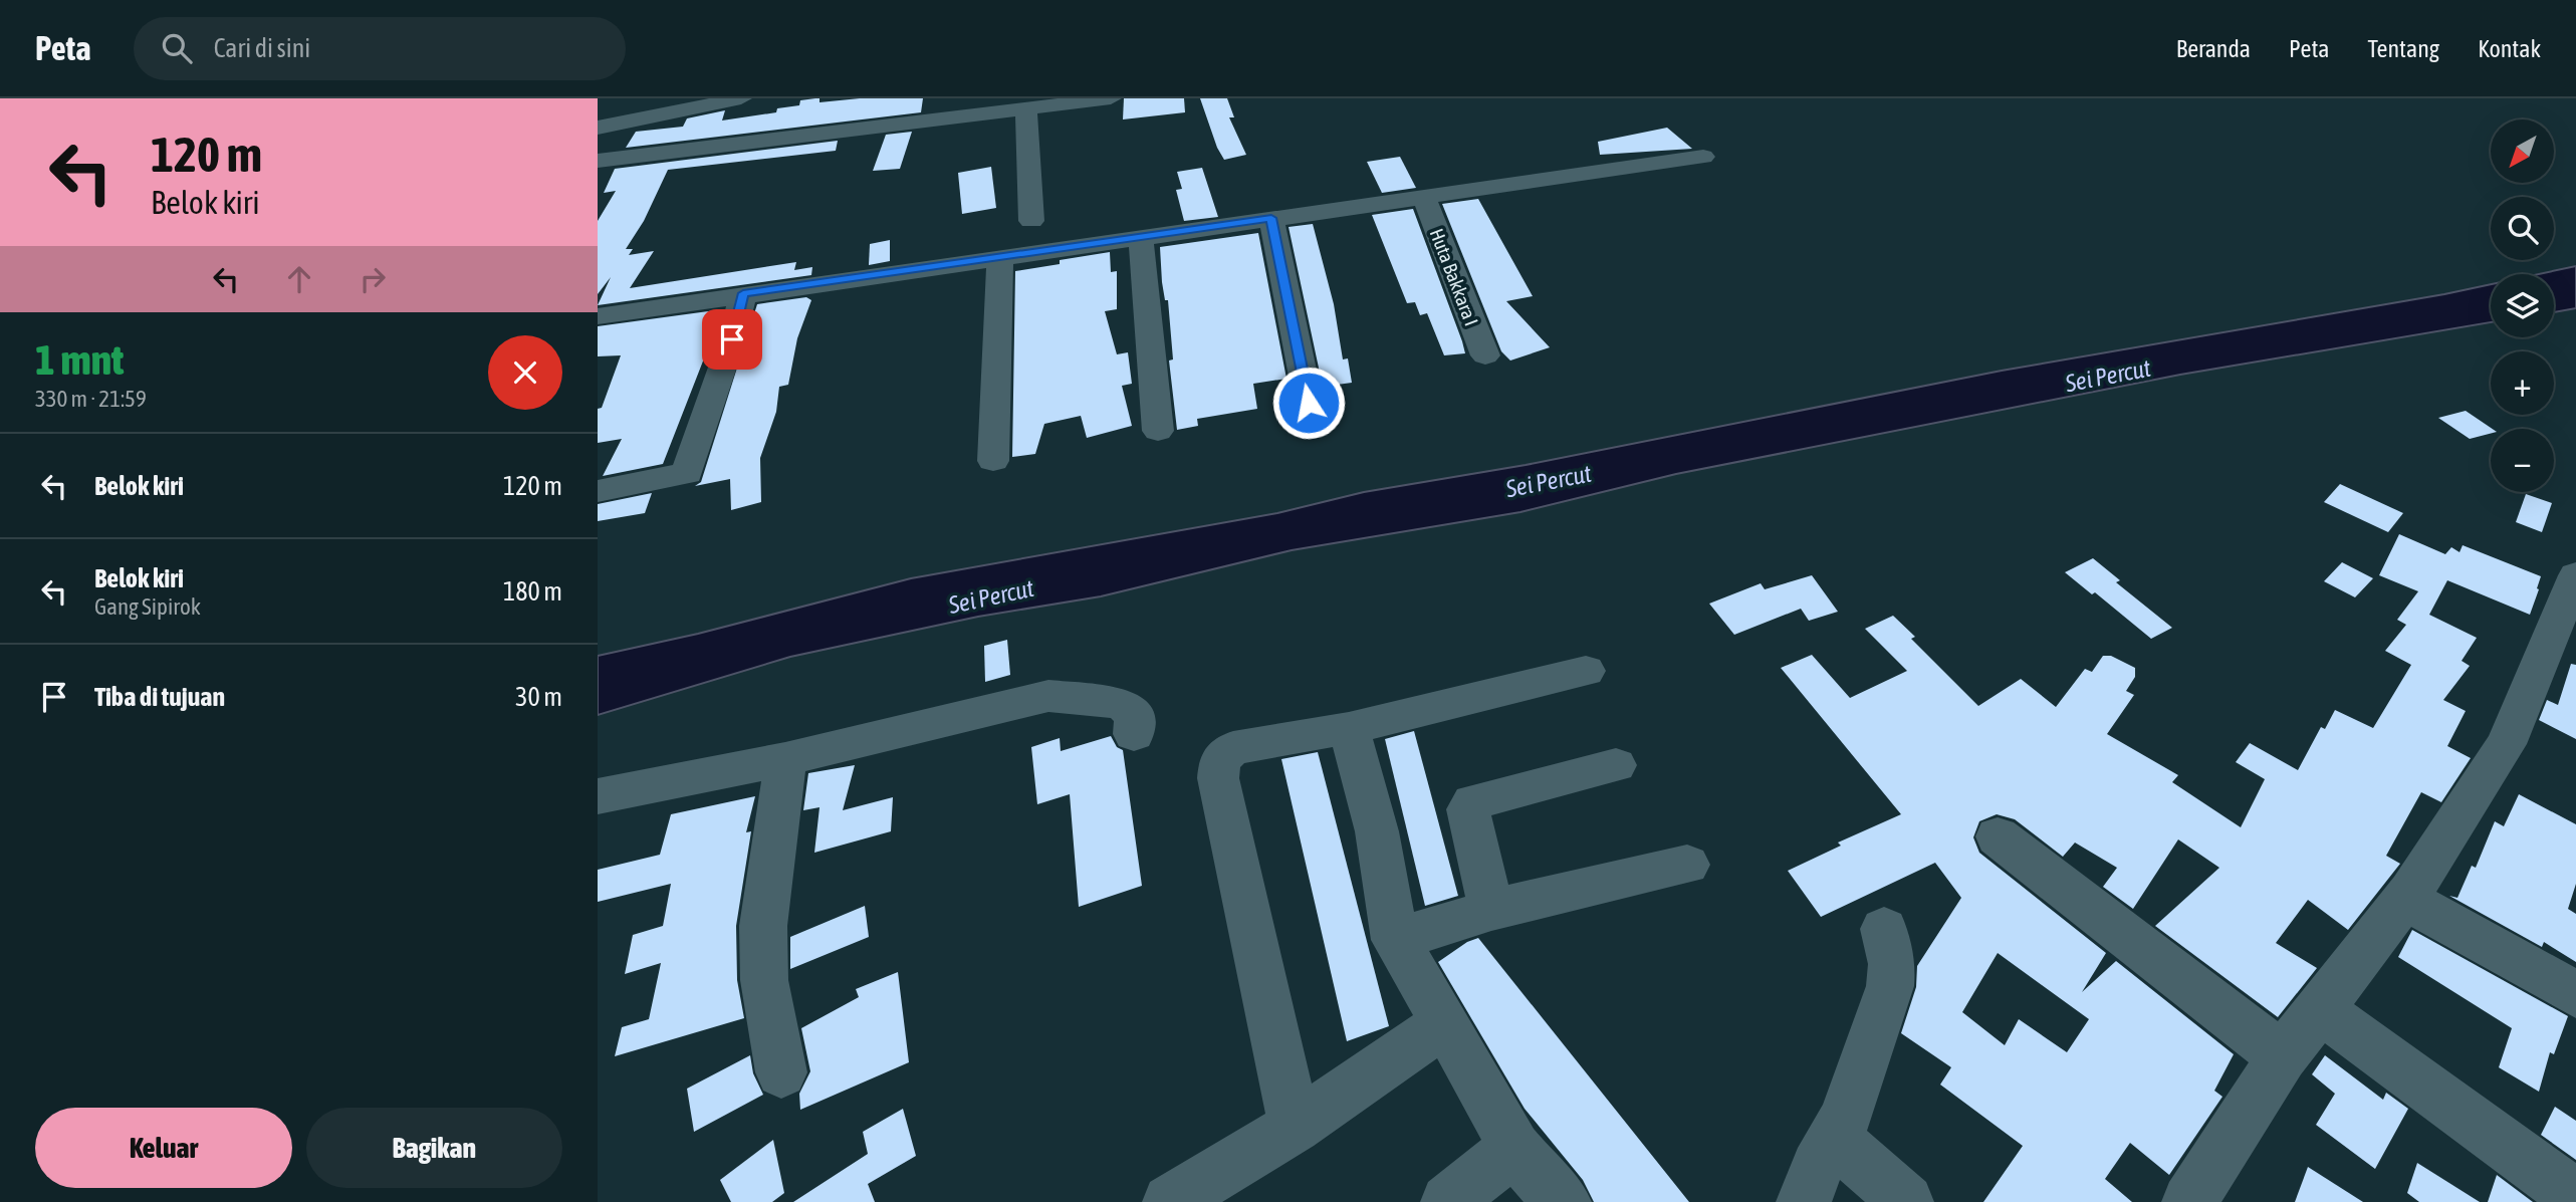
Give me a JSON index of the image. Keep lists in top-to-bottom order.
{
  "streets": {
    "street": ["Huta Bakkara I"]
  },
  "water": ["Sei Percut"],
  "north": "bottom left",
  "page": {
    "header": "Peta",
    "search": "Cari di sini",
    "nav": [
      "Beranda",
      "Peta",
      "Tentang",
      "Kontak"
    ],
    "turn": ["120 m", "Belok kiri"],
    "map_buttons": ["+", "−"],
    "heading": ["1 mnt", "330 m · 21:59"],
    "list": [
      {
        "name": "Belok kiri",
        "value": "120 m"
      },
      {
        "name": "Belok kiri",
        "note": "Gang Sipirok",
        "value": "180 m"
      },
      {
        "name": "Tiba di tujuan",
        "value": "30 m"
      }
    ],
    "buttons": ["Keluar", "Bagikan"]
  }
}
